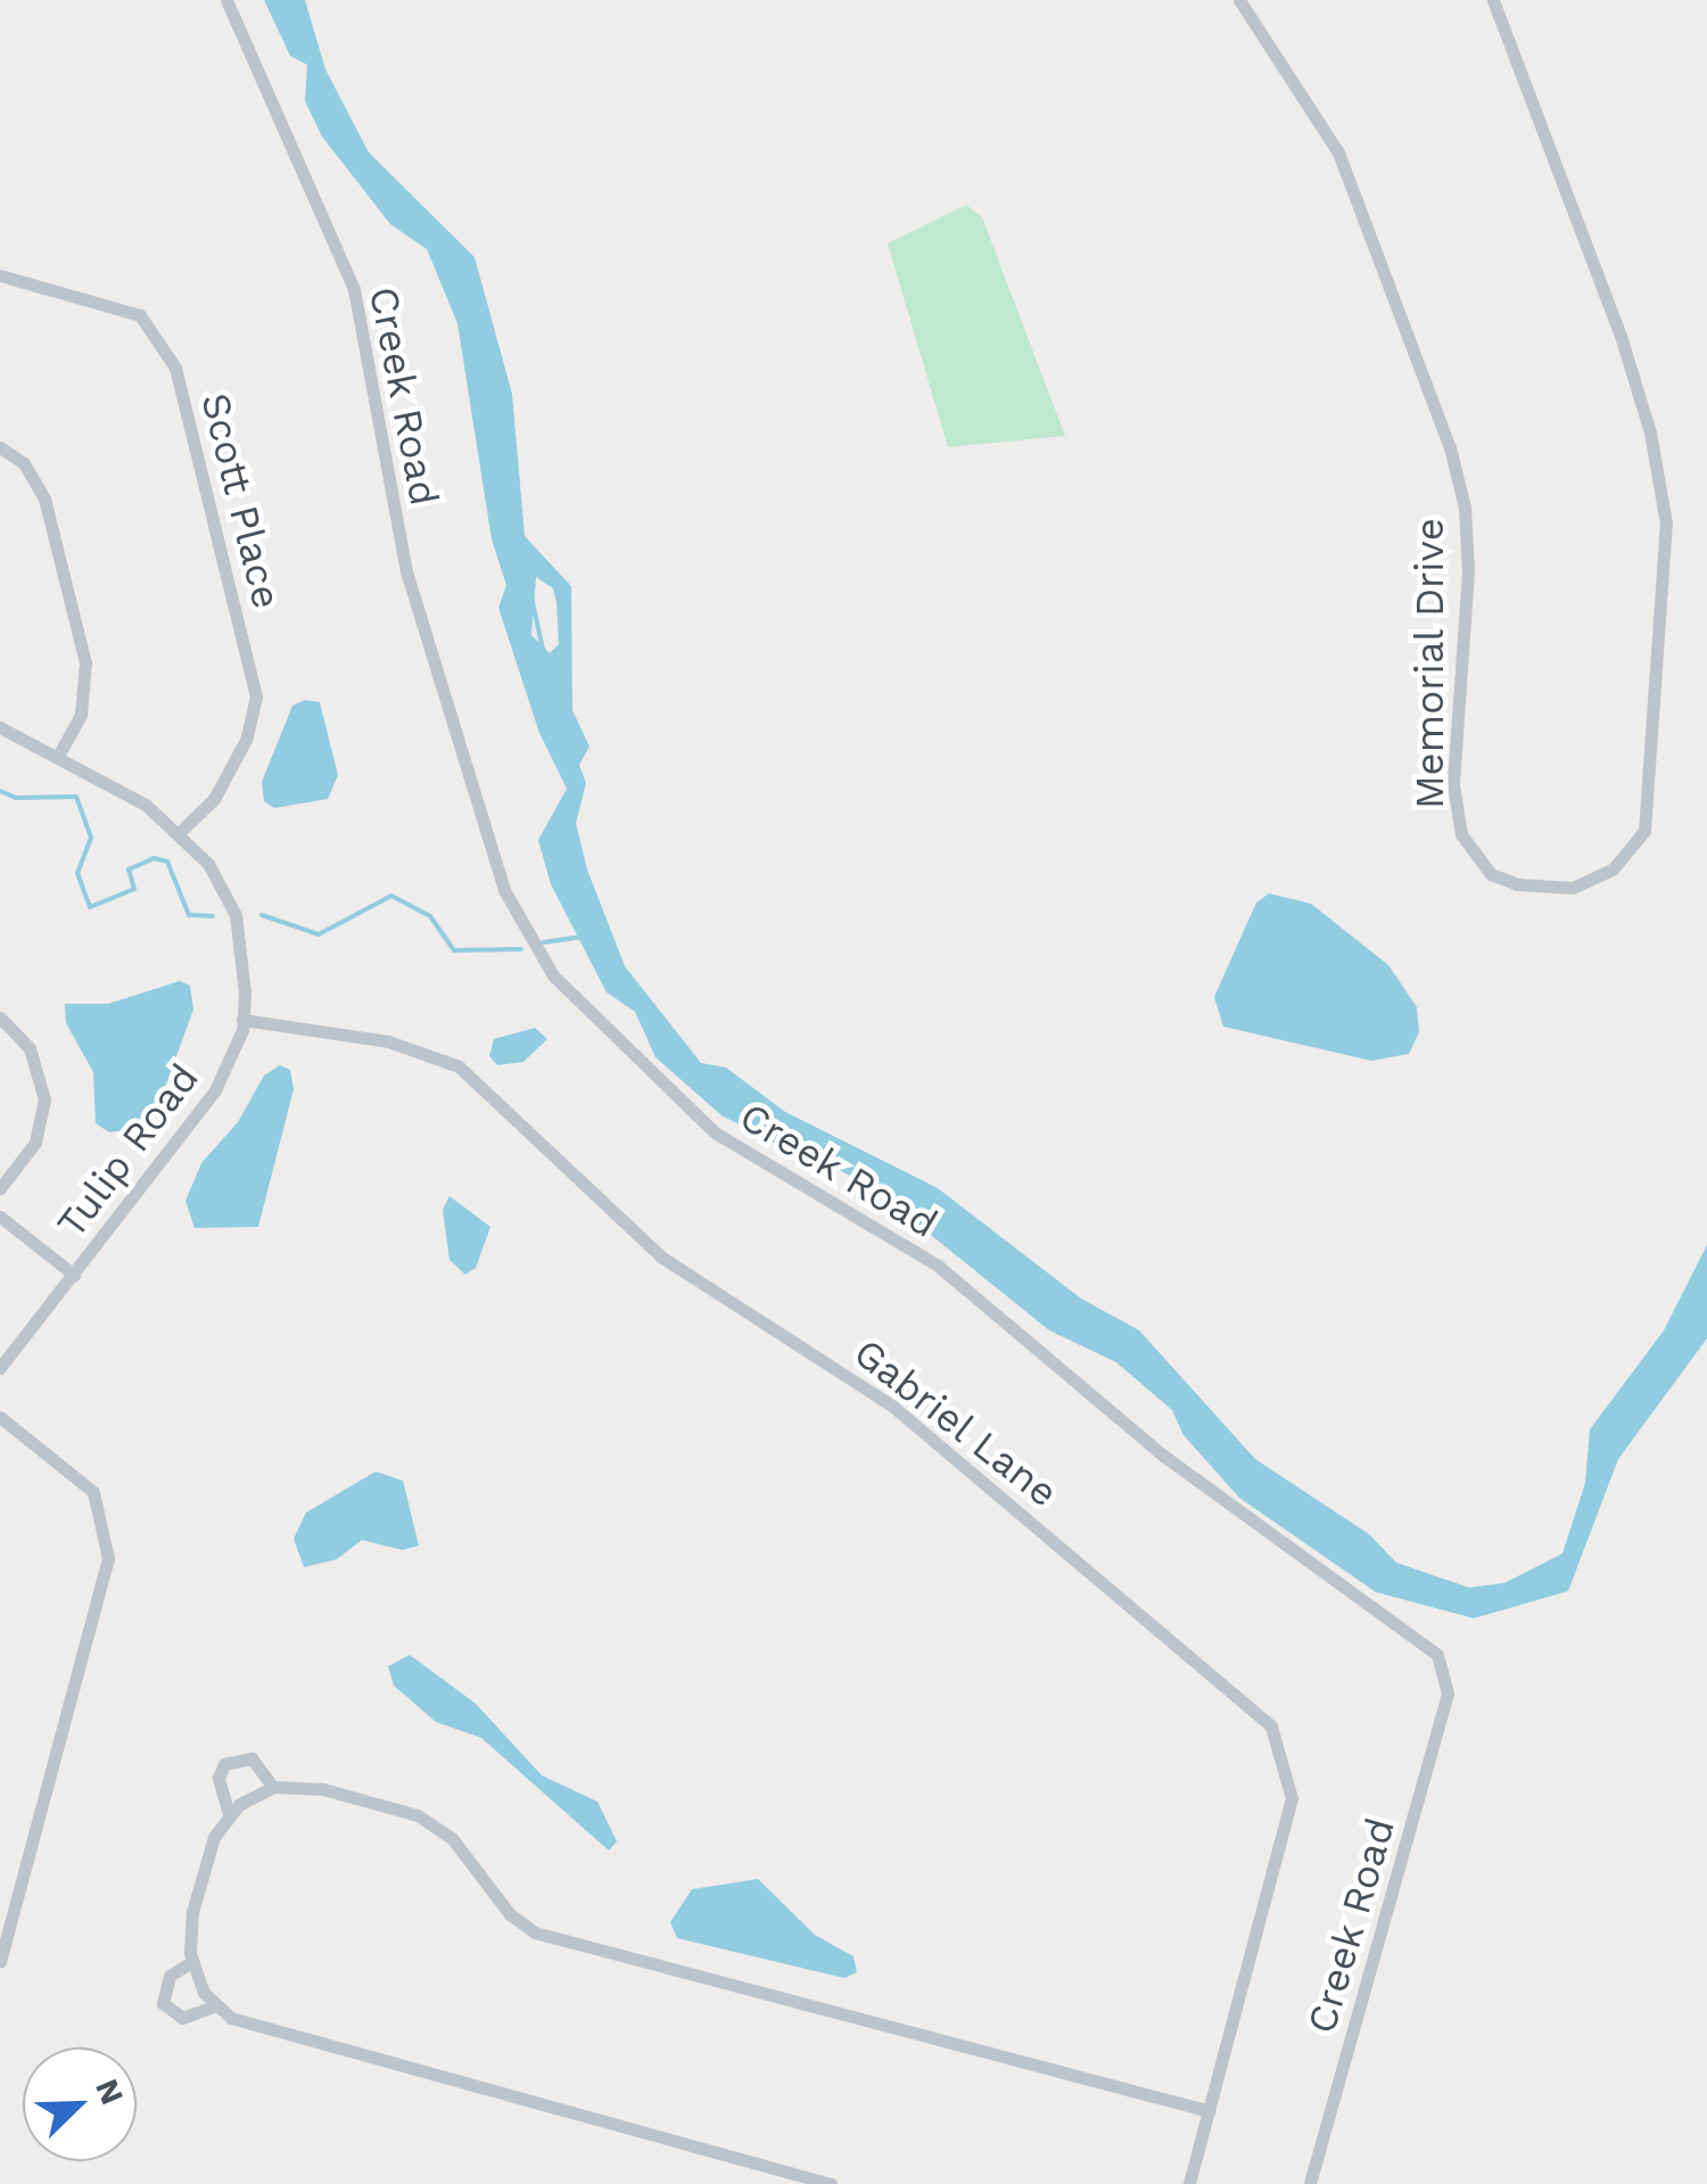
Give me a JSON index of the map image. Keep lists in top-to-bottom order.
{
  "streets": {
    "street": [
      "Creek Road",
      "Scott Place",
      "Memorial Drive",
      "Tulip Road",
      "Gabriel Lane"
    ]
  },
  "crossings": [
    ["Scott Place", "Tulip Road"],
    ["Tulip Road", "Gabriel Lane"]
  ],
  "north": "top right"
}
